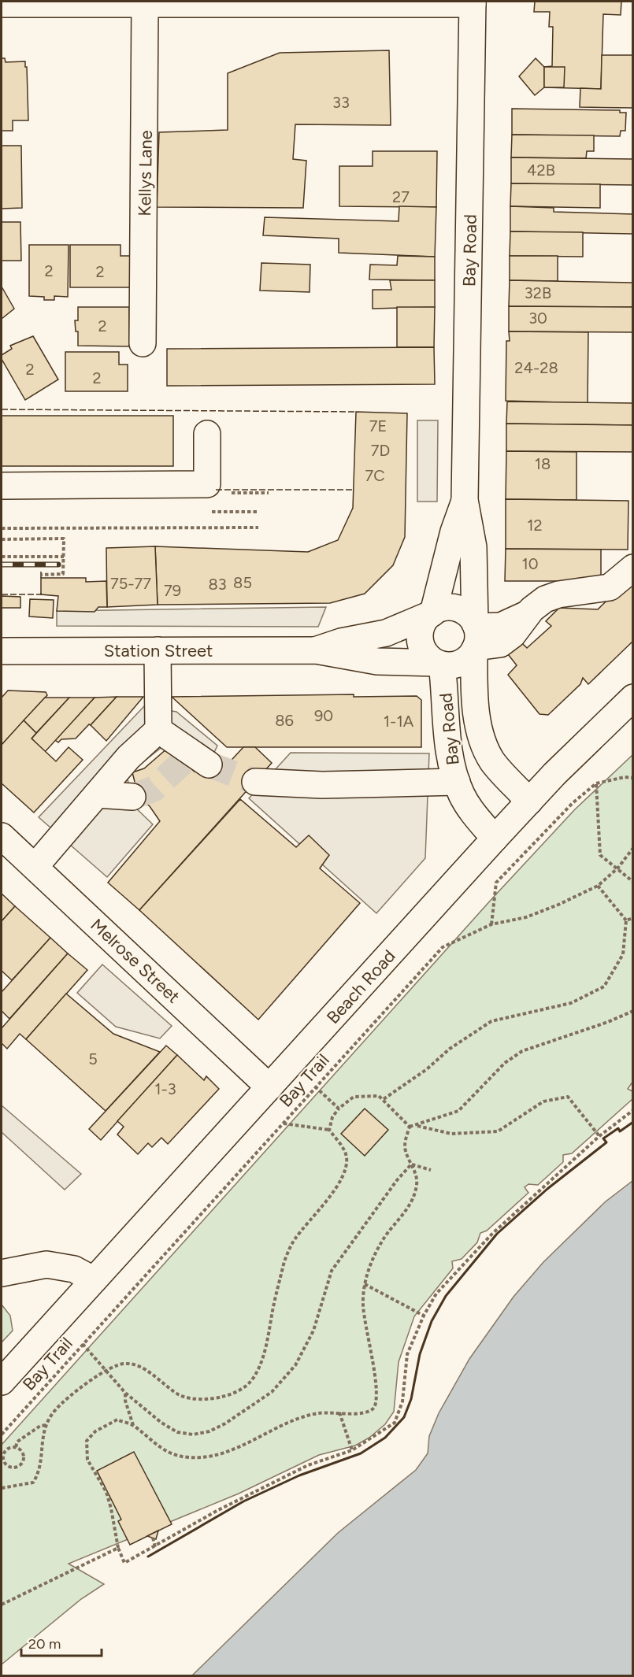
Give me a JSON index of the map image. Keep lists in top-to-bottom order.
{
  "streets": {
    "main road": [
      "Kellys Lane",
      "Bay Road",
      "Station Street",
      "Melrose Street",
      "Beach Road"
    ],
    "path": ["Bay Trail"]
  },
  "crossings": [
    ["Bay Road", "Station Street"],
    ["Bay Road", "Beach Road"],
    ["Melrose Street", "Beach Road"]
  ],
  "house_numbers": [
    "33",
    "42B",
    "27",
    "2",
    "2",
    "32B",
    "30",
    "2",
    "24-28",
    "2",
    "2",
    "7E",
    "7D",
    "18",
    "7C",
    "12",
    "10",
    "85",
    "75-77",
    "83",
    "79",
    "90",
    "86",
    "1-1A",
    "5",
    "1-3"
  ],
  "scale_bar": "20 m"
}
